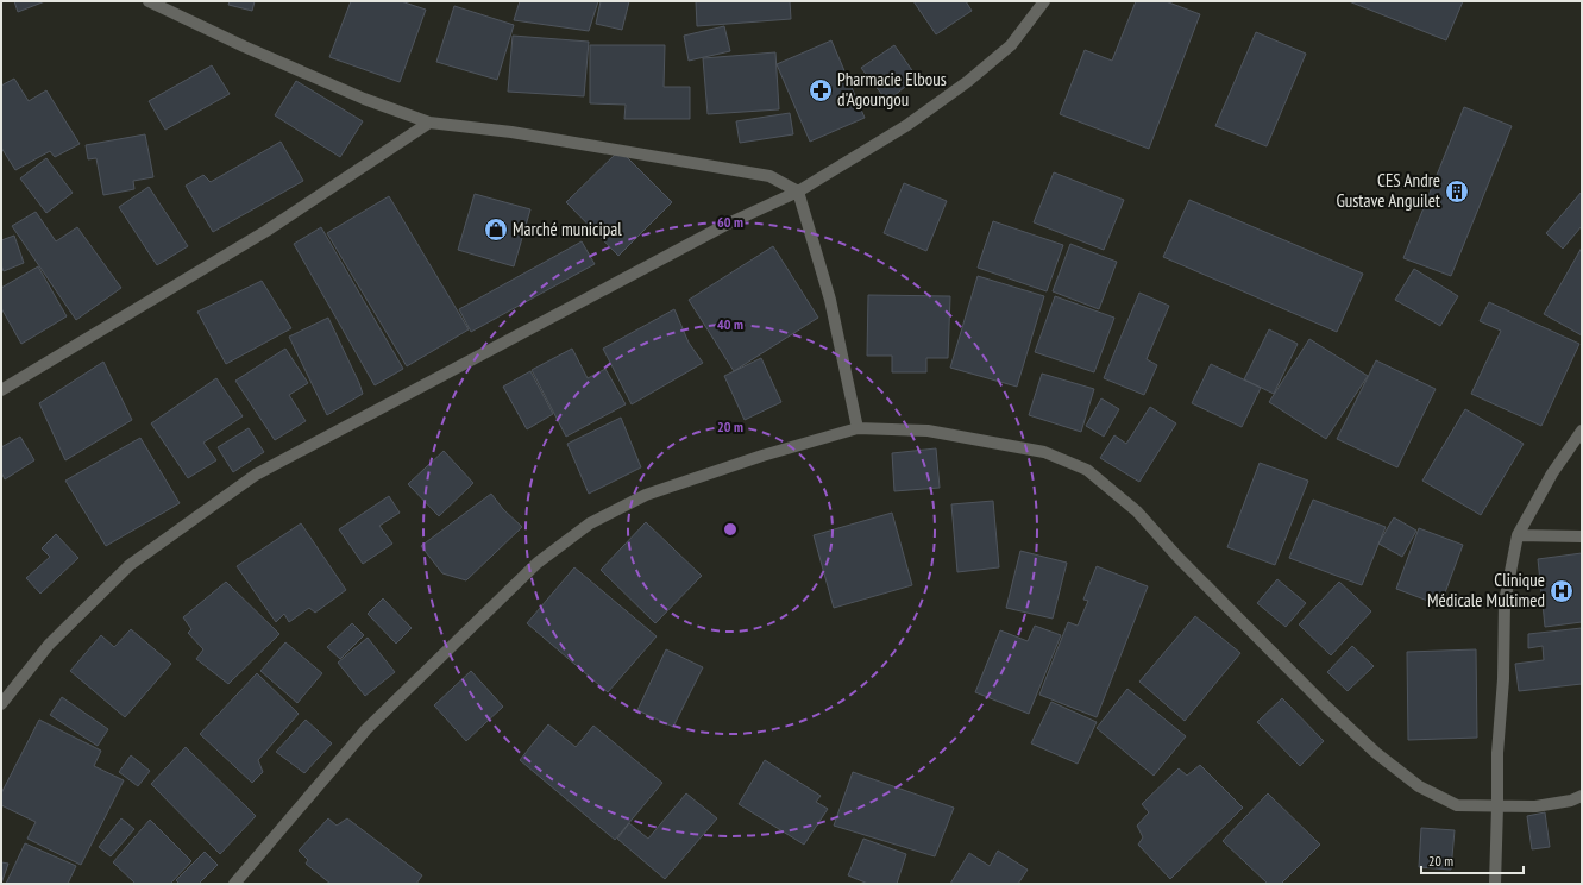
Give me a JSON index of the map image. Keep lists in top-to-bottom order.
{
  "places": {
    "pharmacy": ["Pharmacie Elbous d'Agoungou"],
    "building": ["CES Andre Gustave Anguilet"],
    "shop": ["Marché municipal"],
    "hospital": ["Clinique Médicale Multimed"]
  },
  "scale_bar": "20 m",
  "rings": ["60 m", "40 m", "20 m"]
}
